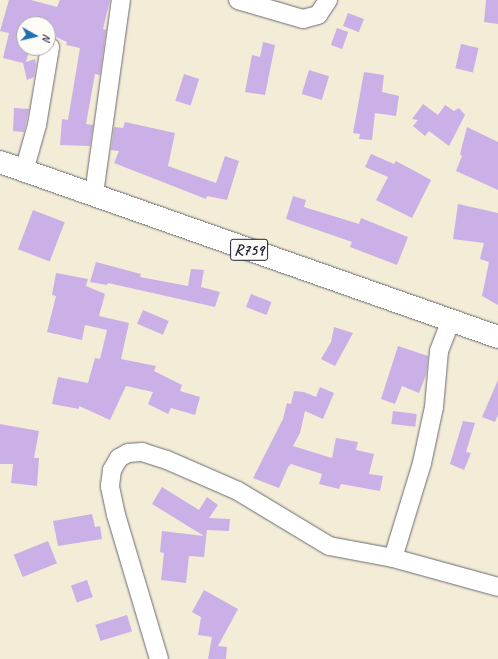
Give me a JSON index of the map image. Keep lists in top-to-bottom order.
{
  "streets": {
    "main road": ["R759"]
  },
  "north": "right"
}
